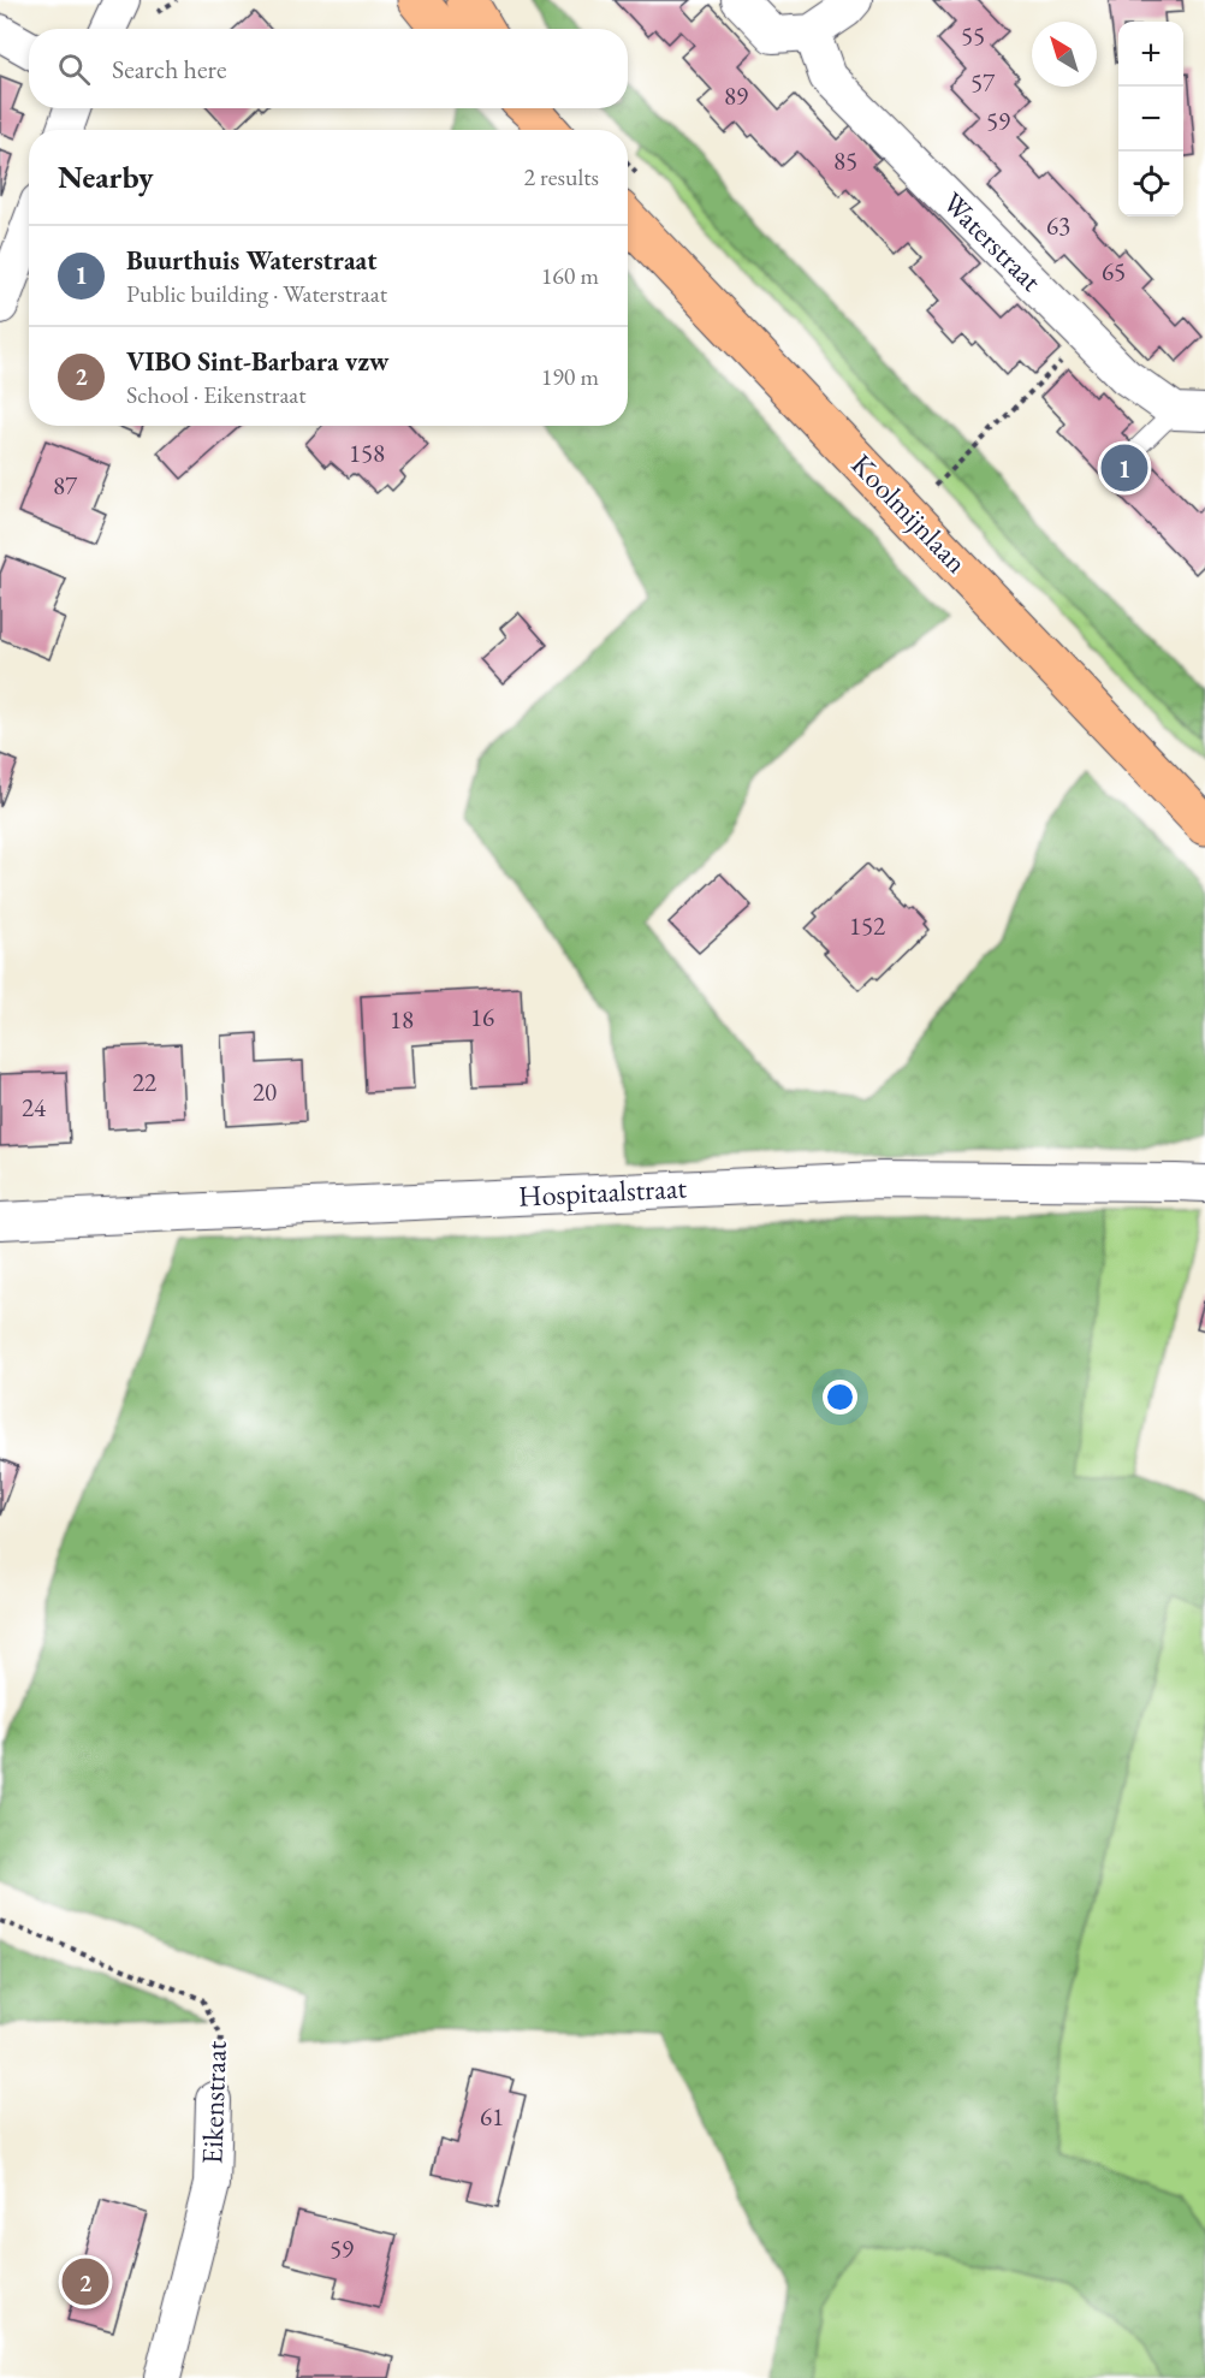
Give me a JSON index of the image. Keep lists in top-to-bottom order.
{
  "streets": {
    "main road": ["Koolmijnlaan"],
    "street": ["Waterstraat", "Hospitaalstraat", "Eikenstraat"]
  },
  "house_numbers": [
    "55",
    "57",
    "89",
    "59",
    "85",
    "63",
    "65",
    "158",
    "87",
    "152",
    "16",
    "18",
    "22",
    "20",
    "24",
    "61",
    "59"
  ],
  "north": "top left",
  "page": {
    "map_buttons": ["+", "−"],
    "search": "Search here",
    "heading": ["Nearby", "2 results"],
    "list": [
      {
        "mark": "1",
        "name": "Buurthuis Waterstraat",
        "note": "Public building · Waterstraat",
        "value": "160 m"
      },
      {
        "mark": "2",
        "name": "VIBO Sint-Barbara vzw",
        "note": "School · Eikenstraat",
        "value": "190 m"
      }
    ],
    "pins": ["1", "2"]
  }
}
